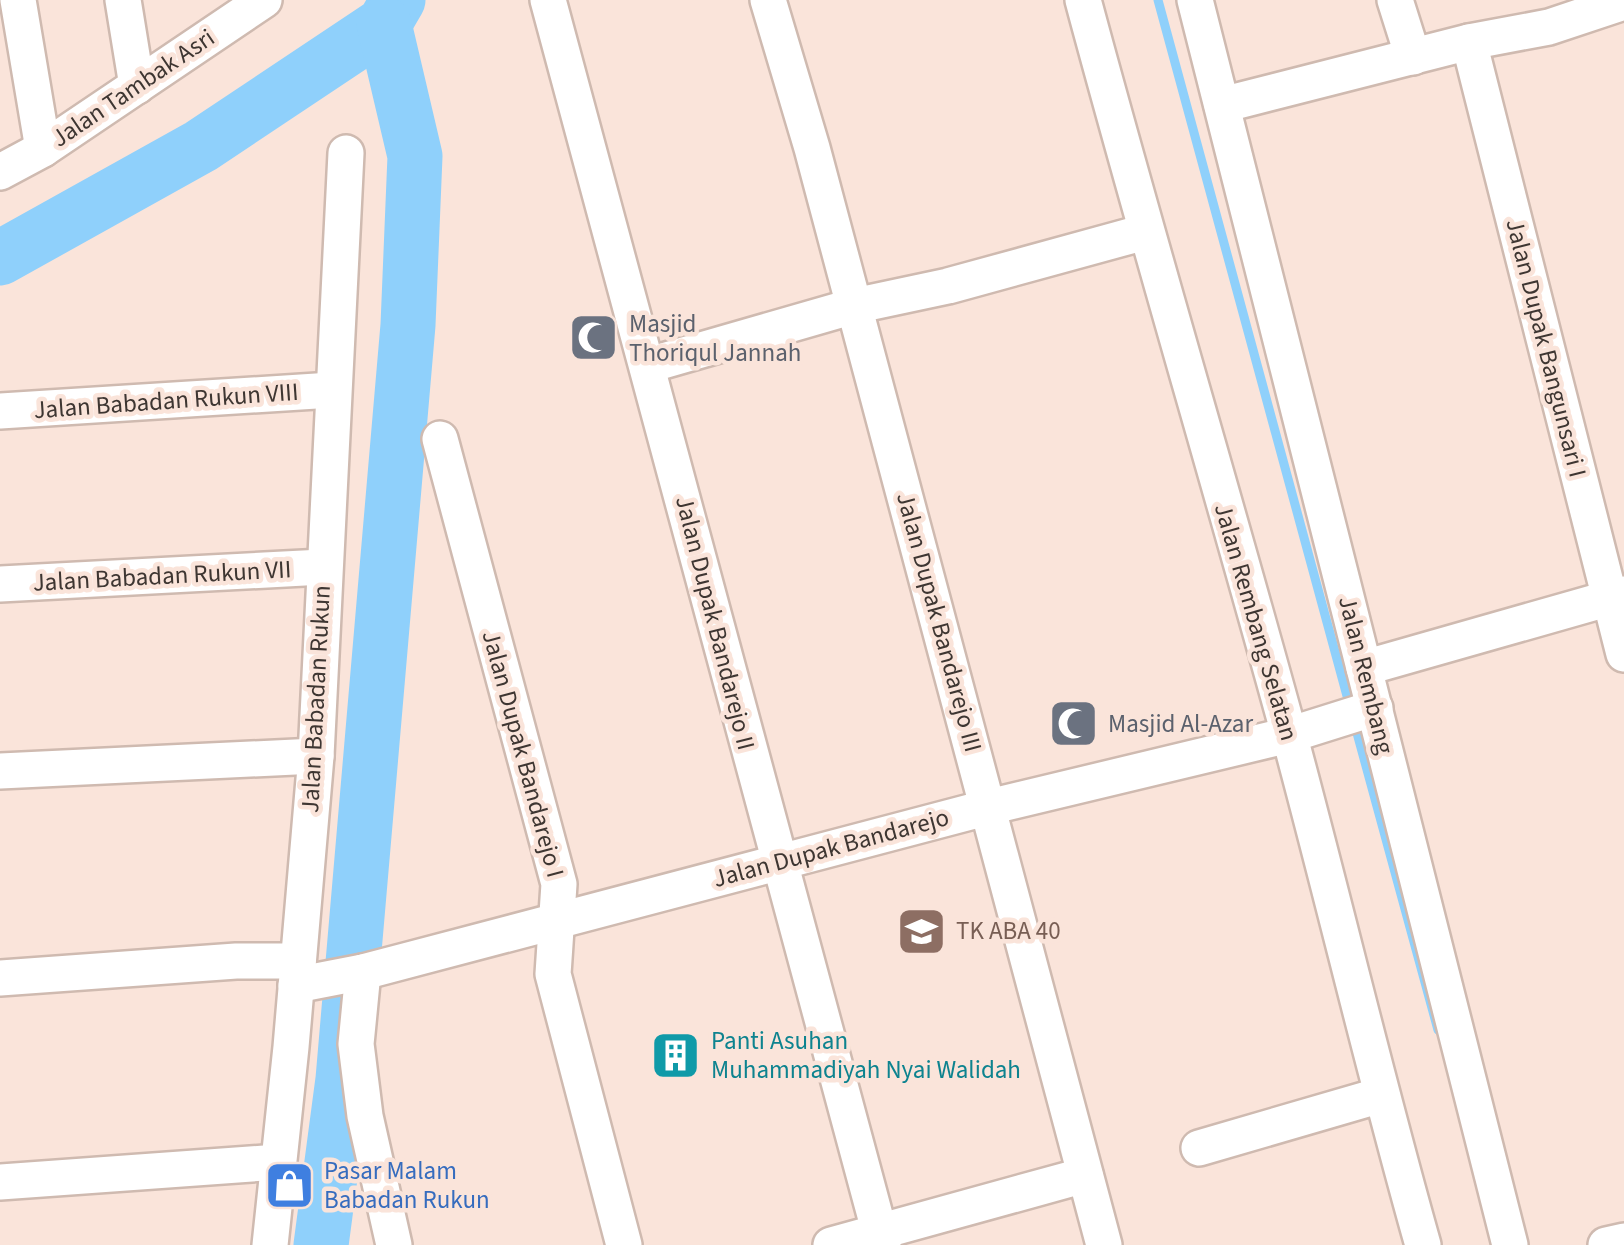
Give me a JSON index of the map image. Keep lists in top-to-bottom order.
{
  "streets": {
    "street": [
      "Jalan Tambak Asri",
      "Jalan Dupak Bangunsari I",
      "Jalan Babadan Rukun VIII",
      "Jalan Babadan Rukun VII",
      "Jalan Dupak Bandarejo III",
      "Jalan Rembang Selatan",
      "Jalan Dupak Bandarejo II",
      "Jalan Rembang",
      "Jalan Babadan Rukun",
      "Jalan Dupak Bandarejo I",
      "Jalan Dupak Bandarejo"
    ]
  },
  "crossings": [
    ["Jalan Babadan Rukun VIII", "Jalan Babadan Rukun"],
    ["Jalan Babadan Rukun VII", "Jalan Babadan Rukun"],
    ["Jalan Dupak Bandarejo III", "Jalan Dupak Bandarejo"],
    ["Jalan Rembang Selatan", "Jalan Dupak Bandarejo"],
    ["Jalan Dupak Bandarejo II", "Jalan Dupak Bandarejo"],
    ["Jalan Rembang", "Jalan Dupak Bandarejo"],
    ["Jalan Babadan Rukun", "Jalan Dupak Bandarejo"],
    ["Jalan Dupak Bandarejo I", "Jalan Dupak Bandarejo"]
  ],
  "places": {
    "mosque": ["Masjid Thoriqul Jannah", "Masjid Al-Azar"],
    "school or university": ["TK ABA 40"],
    "building": ["Panti Asuhan Muhammadiyah Nyai Walidah"],
    "shop": ["Pasar Malam Babadan Rukun"]
  }
}
